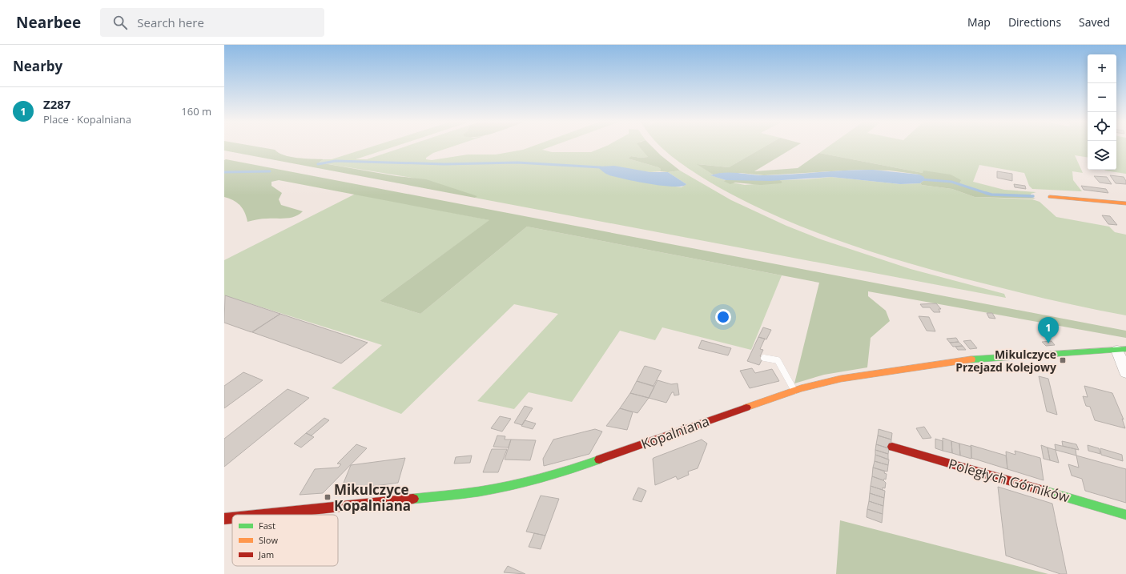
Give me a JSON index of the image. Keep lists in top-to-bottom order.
{
  "streets": {
    "street": ["Kopalniana", "Poległych Górników"]
  },
  "places": {
    "transit": ["Mikulczyce Przejazd Kolejowy", "Mikulczyce Kopalniana"]
  },
  "legend": ["Fast", "Slow", "Jam"],
  "page": {
    "header": "Nearbee",
    "search": "Search here",
    "nav": ["Map", "Directions", "Saved"],
    "heading": "Nearby",
    "map_buttons": ["+", "−"],
    "list": [
      {
        "mark": "1",
        "name": "Z287",
        "note": "Place · Kopalniana",
        "value": "160 m"
      }
    ],
    "pins": "1"
  }
}
